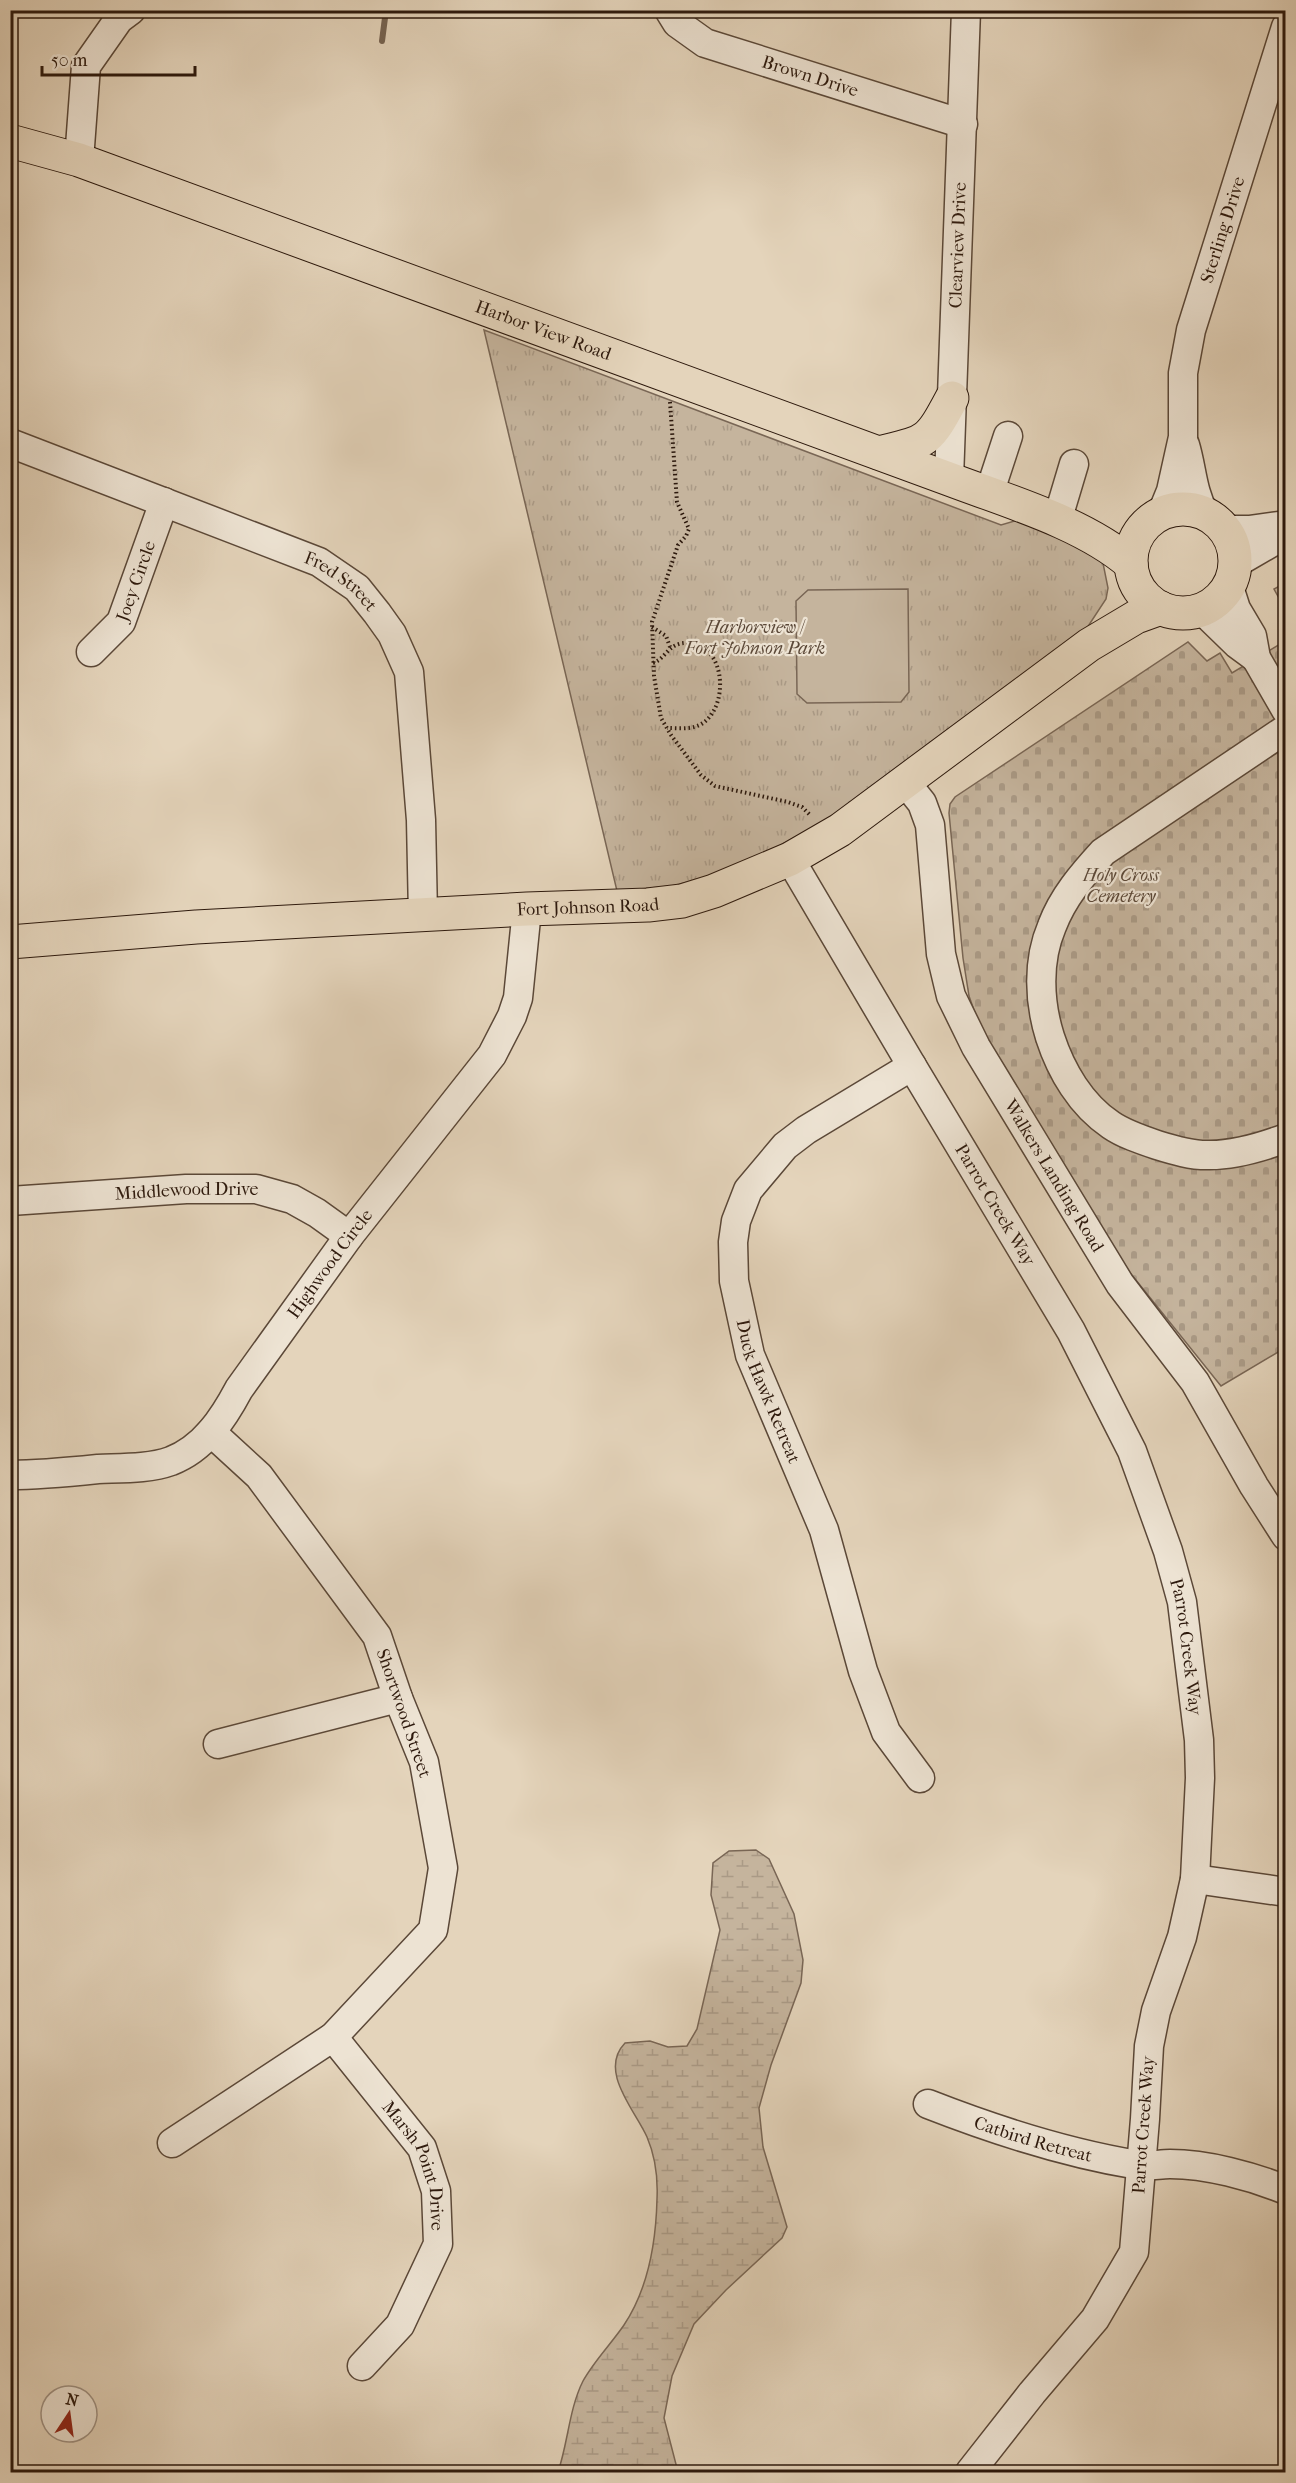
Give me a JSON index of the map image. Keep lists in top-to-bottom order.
{
  "streets": {
    "main road": ["Harbor View Road", "Fort Johnson Road"],
    "street": [
      "Brown Drive",
      "Sterling Drive",
      "Clearview Drive",
      "Joey Circle",
      "Fred Street",
      "Walkers Landing Road",
      "Middlewood Drive",
      "Parrot Creek Way",
      "Highwood Circle",
      "Duck Hawk Retreat",
      "Shortwood Street",
      "Catbird Retreat",
      "Marsh Point Drive"
    ]
  },
  "crossings": [
    ["Brown Drive", "Clearview Drive"],
    ["Sterling Drive", "Harbor View Road"],
    ["Sterling Drive", "Fort Johnson Road"],
    ["Clearview Drive", "Harbor View Road"],
    ["Harbor View Road", "Fort Johnson Road"],
    ["Joey Circle", "Fred Street"],
    ["Fred Street", "Fort Johnson Road"],
    ["Fort Johnson Road", "Walkers Landing Road"],
    ["Fort Johnson Road", "Parrot Creek Way"],
    ["Fort Johnson Road", "Highwood Circle"],
    ["Middlewood Drive", "Highwood Circle"],
    ["Parrot Creek Way", "Duck Hawk Retreat"],
    ["Parrot Creek Way", "Catbird Retreat"],
    ["Highwood Circle", "Shortwood Street"],
    ["Shortwood Street", "Marsh Point Drive"]
  ],
  "parks": ["Harborview / Fort Johnson Park", "Holy Cross Cemetery"],
  "scale_bar": "50 m",
  "north": "top"
}
